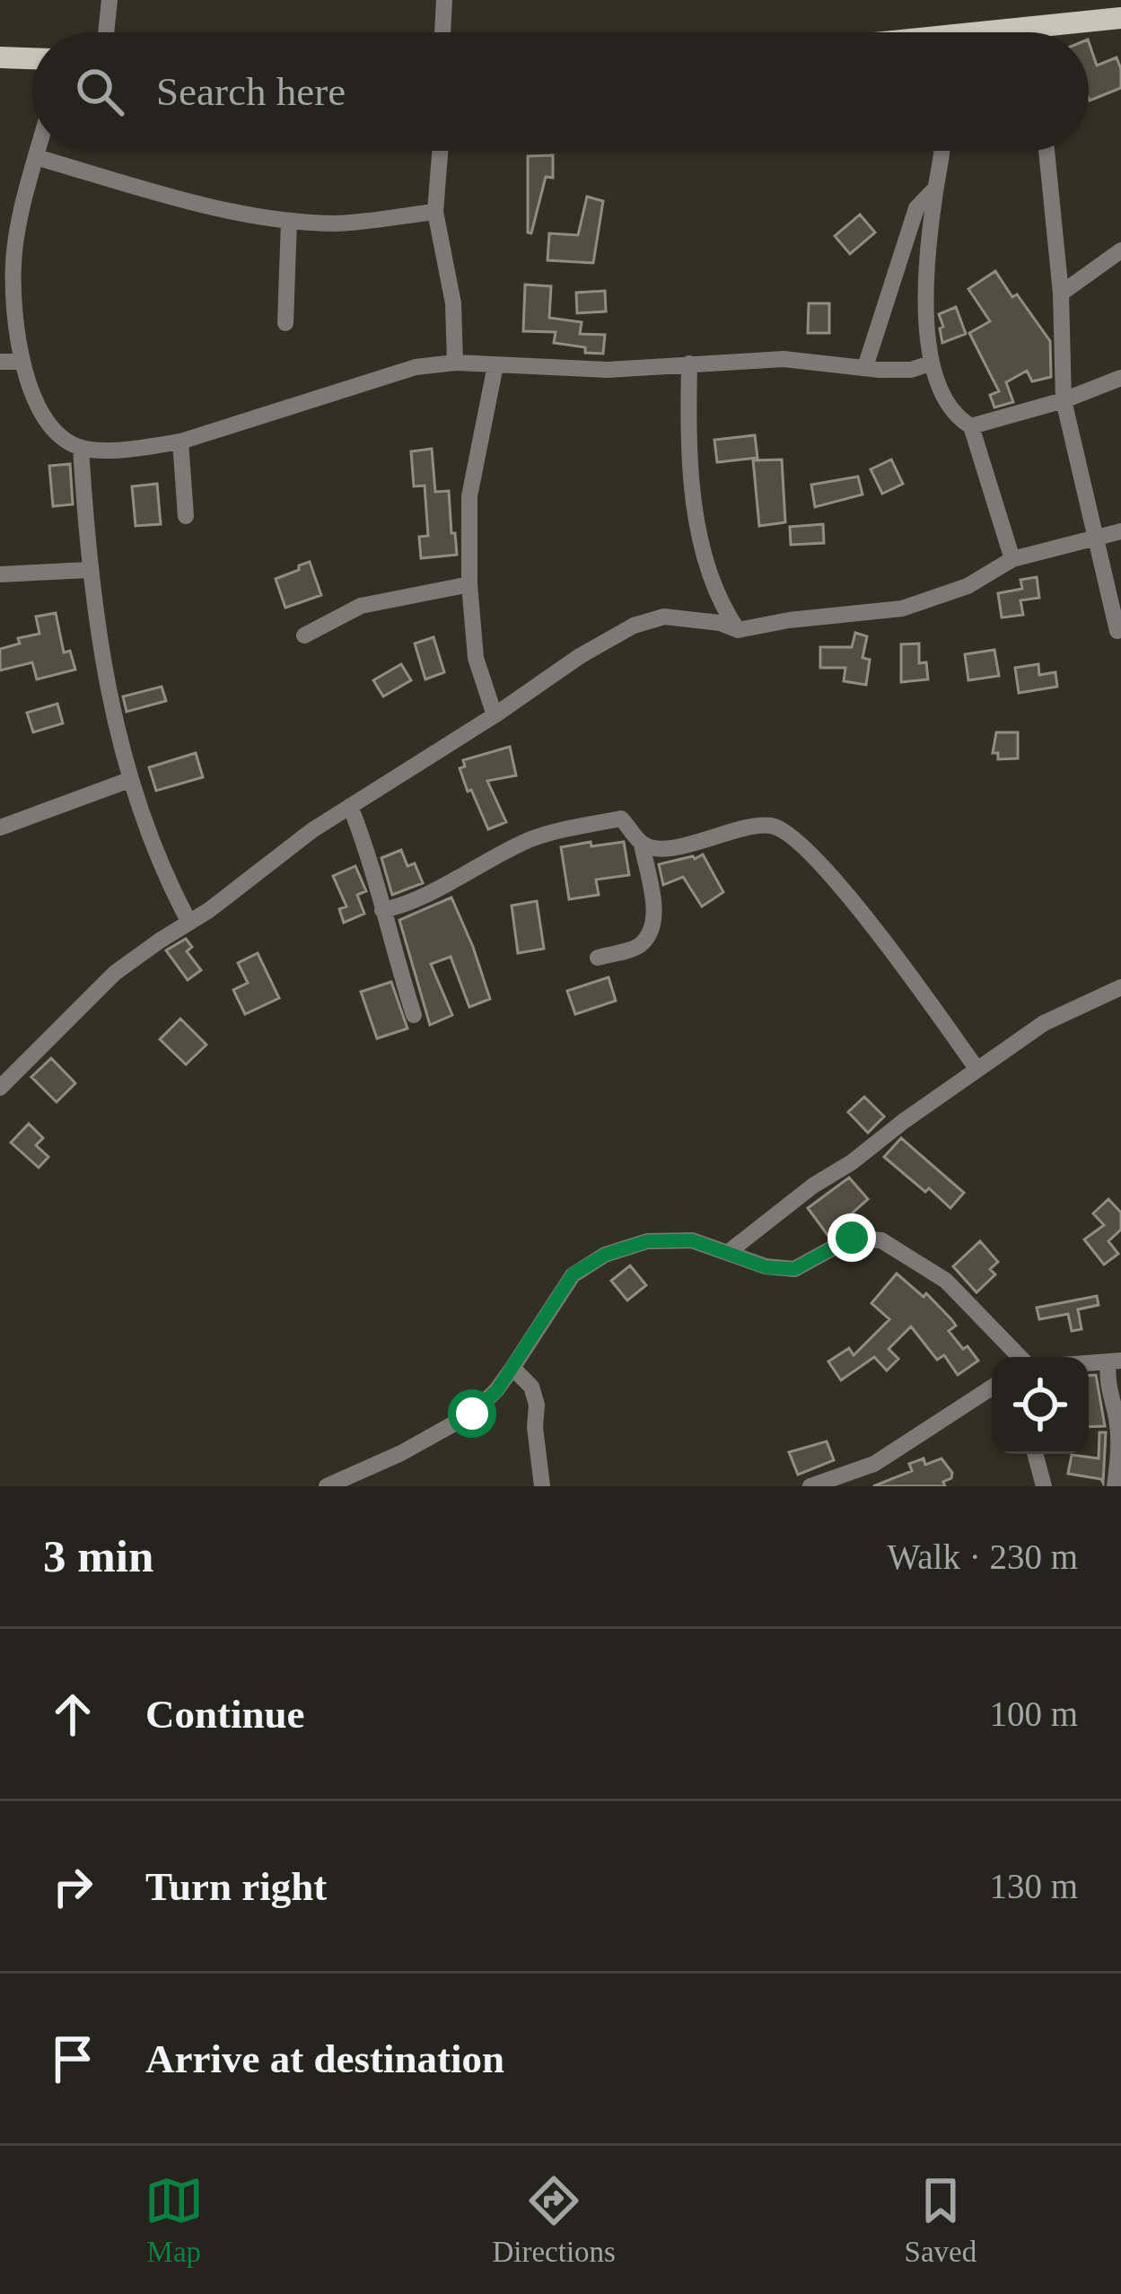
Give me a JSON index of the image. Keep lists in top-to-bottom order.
{
  "page": {
    "search": "Search here",
    "heading": ["3 min", "Walk · 230 m"],
    "list": [
      ["Continue", "100 m"],
      ["Turn right", "130 m"],
      "Arrive at destination"
    ],
    "nav": ["Map", "Directions", "Saved"]
  }
}
